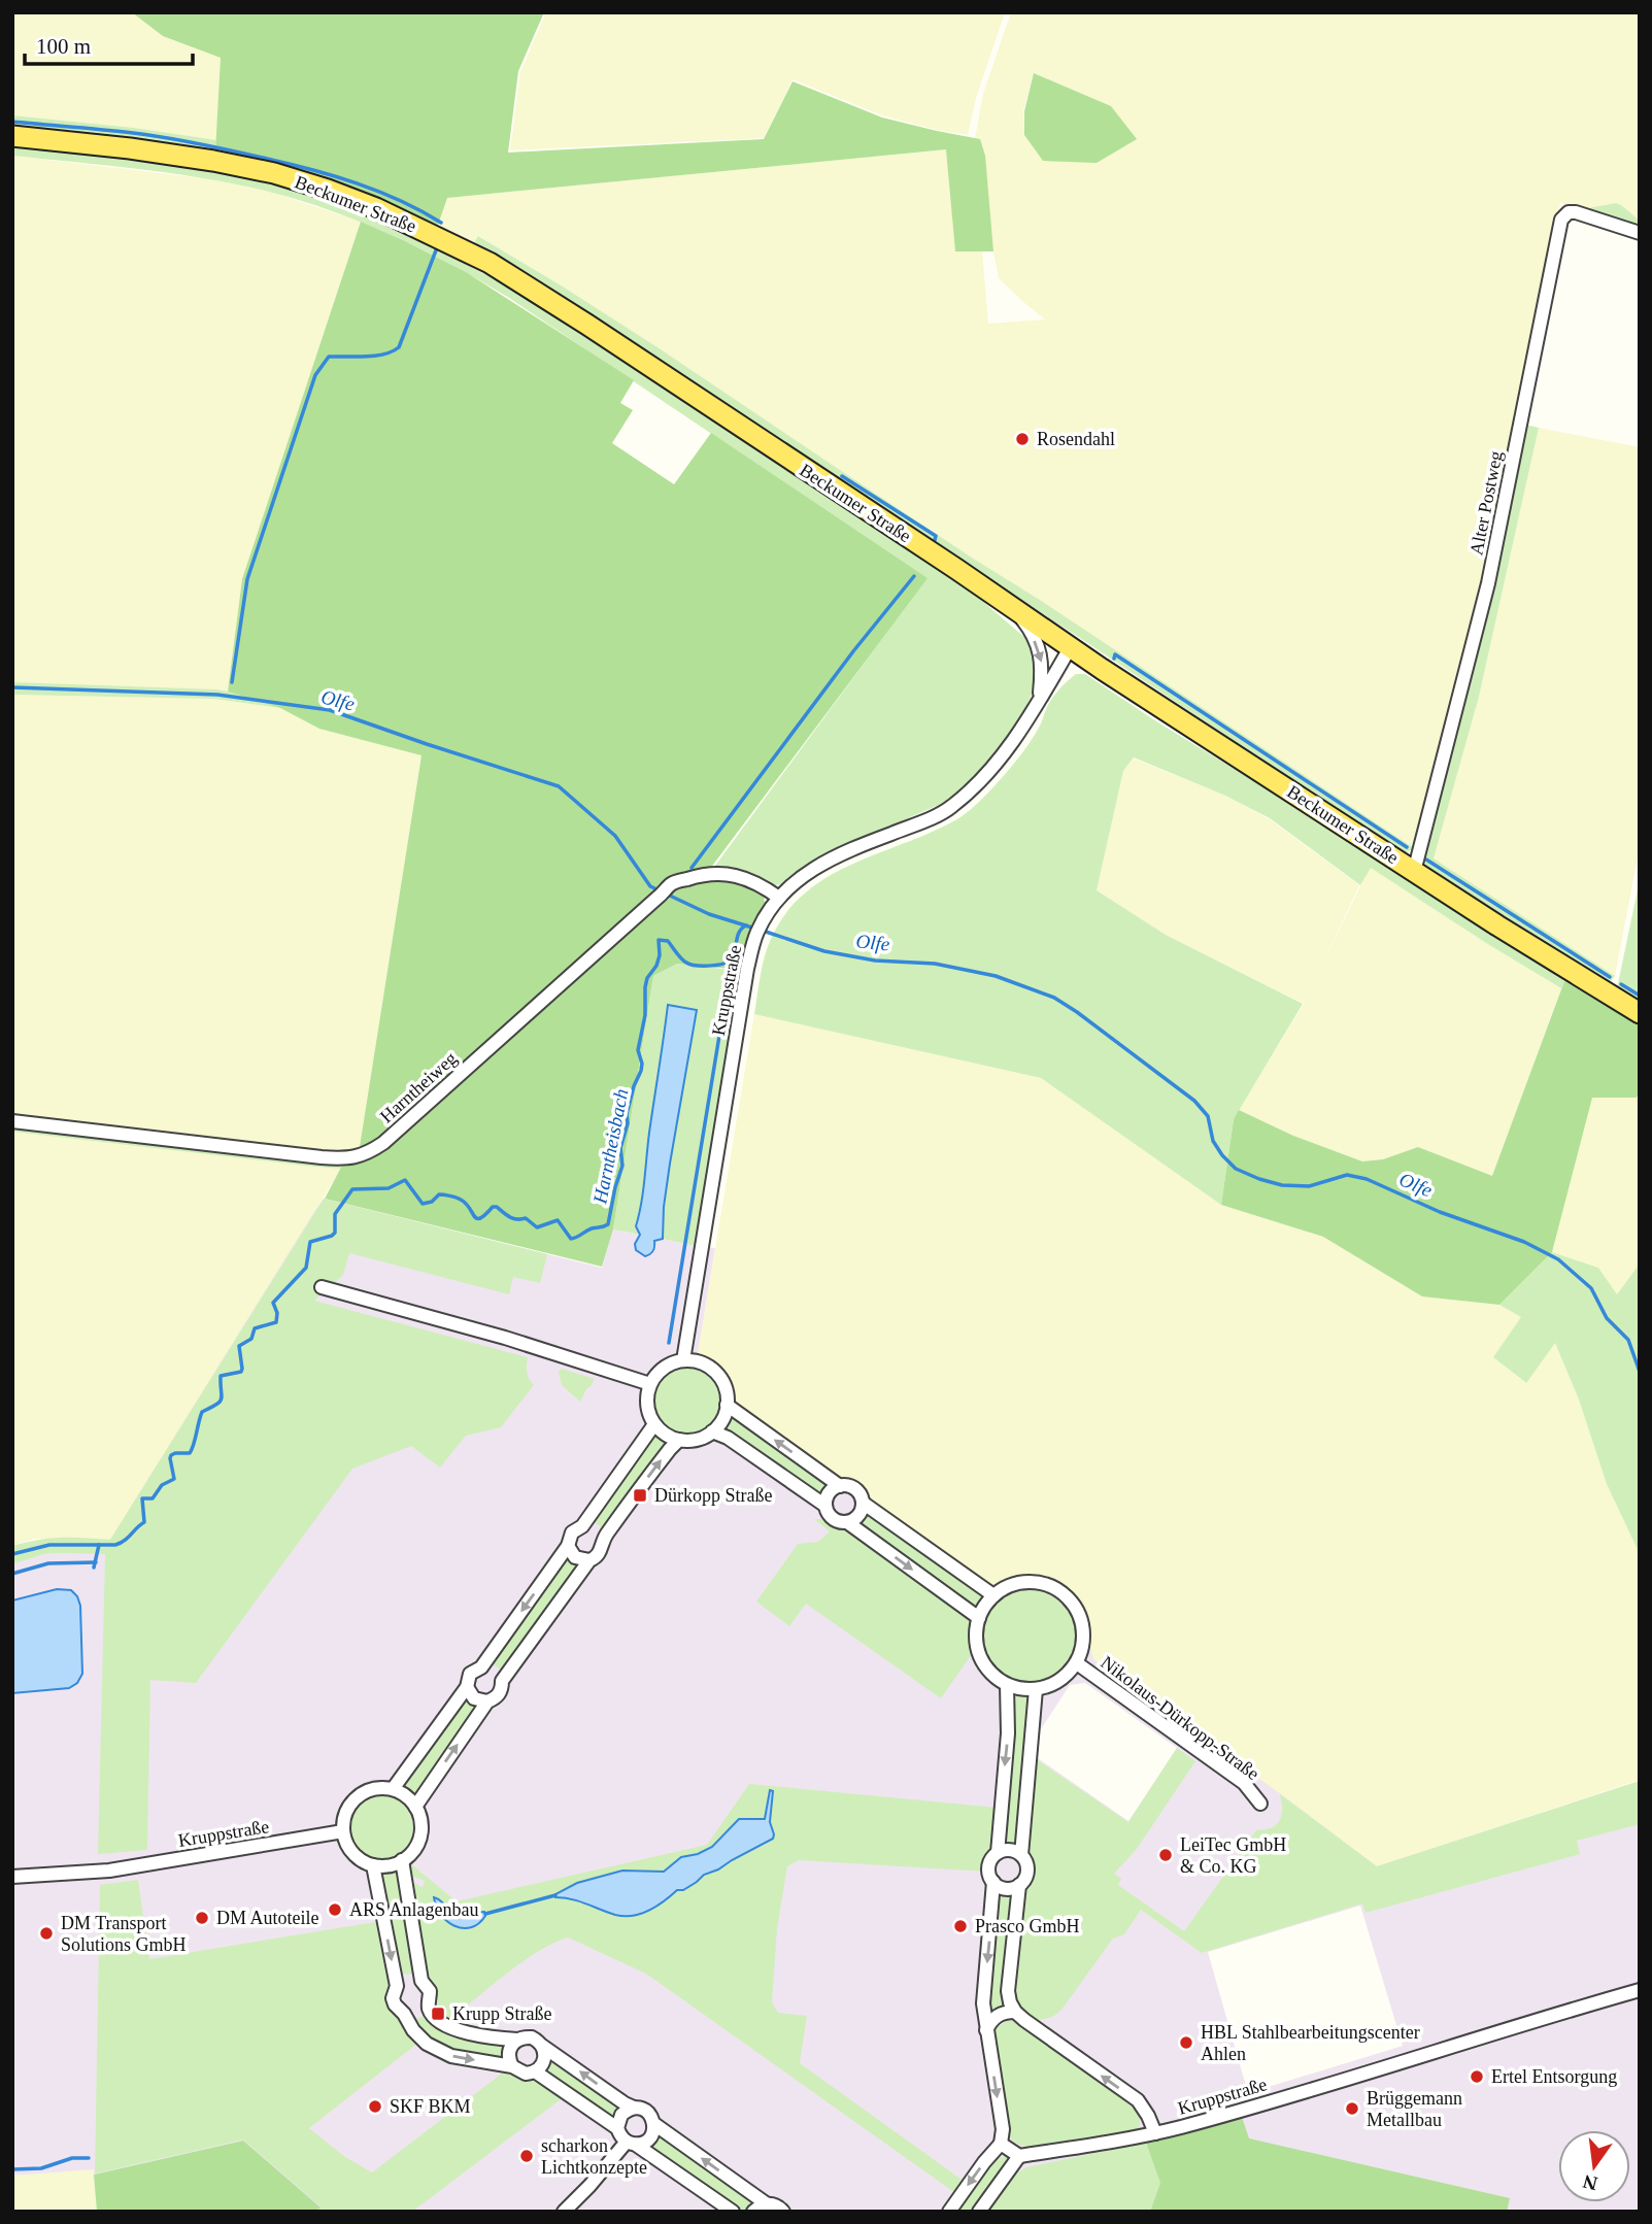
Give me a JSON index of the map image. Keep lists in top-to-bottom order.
{
  "streets": {
    "main road": ["Beckumer Straße"],
    "street": [
      "Alter Postweg",
      "Kruppstraße",
      "Harntheiweg",
      "Nikolaus-Dürkopp-Straße"
    ]
  },
  "crossings": [
    ["Beckumer Straße", "Alter Postweg"],
    ["Beckumer Straße", "Kruppstraße"],
    ["Kruppstraße", "Harntheiweg"]
  ],
  "water": ["Olfe", "Harntheisbach"],
  "places": {
    "other": [
      "Rosendahl",
      "LeiTec GmbH & Co. KG",
      "ARS Anlagenbau",
      "DM Autoteile",
      "Prasco GmbH",
      "DM Transport Solutions GmbH",
      "HBL Stahlbearbeitungscenter Ahlen",
      "Ertel Entsorgung",
      "SKF BKM",
      "Brüggemann Metallbau",
      "scharkon Lichtkonzepte"
    ],
    "transit": ["Dürkopp Straße", "Krupp Straße"]
  },
  "scale_bar": "100 m",
  "north": "bottom"
}
